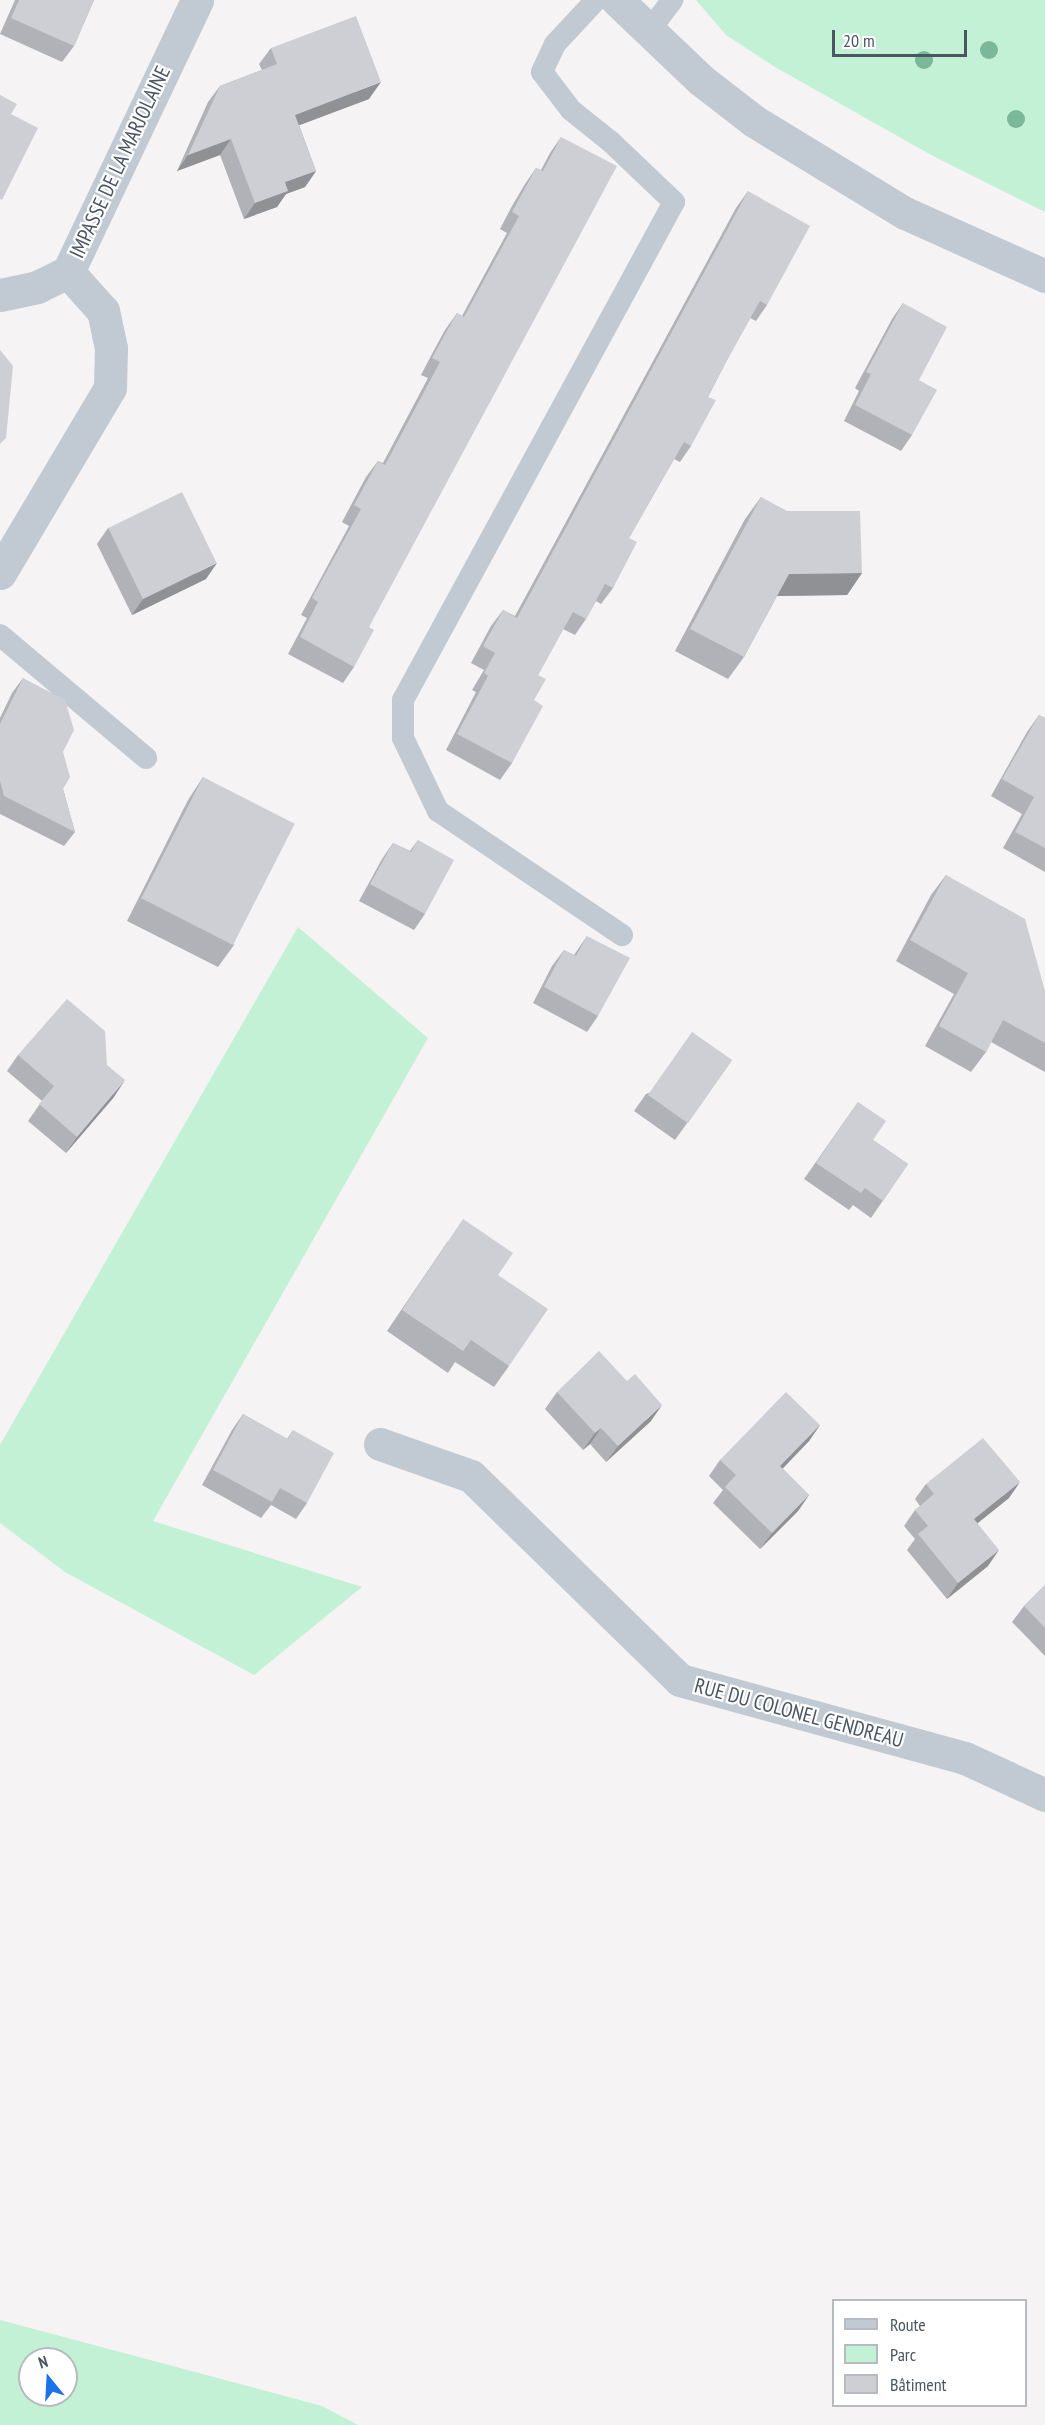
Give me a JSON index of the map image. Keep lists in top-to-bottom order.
{
  "streets": {
    "street": ["IMPASSE DE LA MARJOLAINE", "RUE DU COLONEL GENDREAU"]
  },
  "legend": ["Route", "Parc", "Bâtiment"],
  "scale_bar": "20 m",
  "north": "top"
}
